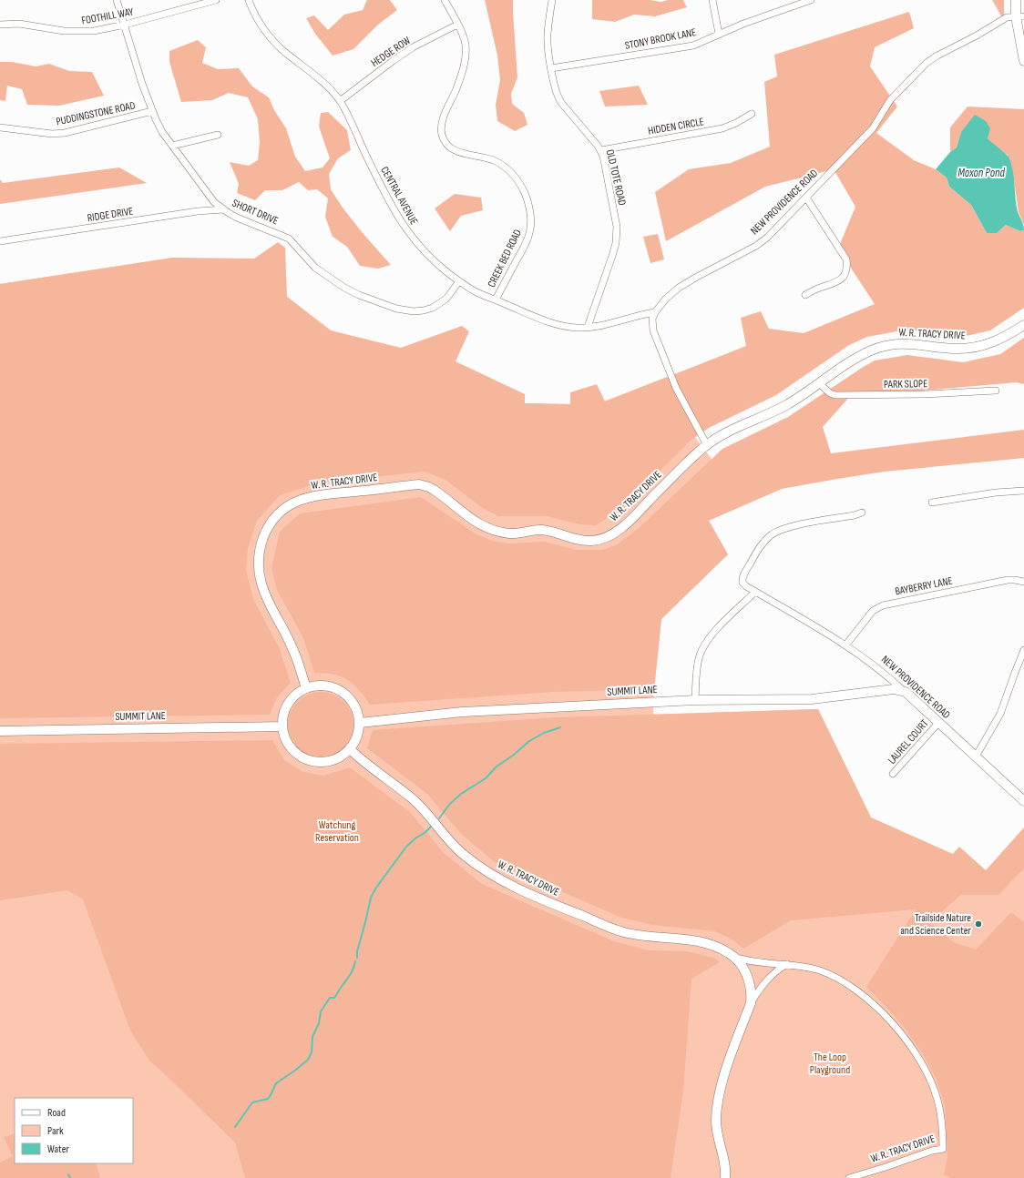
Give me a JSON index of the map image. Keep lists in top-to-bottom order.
{
  "streets": {
    "street": [
      "FOOTHILL WAY",
      "STONY BROOK LANE",
      "HEDGE ROW",
      "PUDDINGSTONE ROAD",
      "HIDDEN CIRCLE",
      "OLD TOTE ROAD",
      "CENTRAL AVENUE",
      "NEW PROVIDENCE ROAD",
      "SHORT DRIVE",
      "RIDGE DRIVE",
      "CREEK BED ROAD",
      "W. R. TRACY DRIVE",
      "PARK SLOPE",
      "BAYBERRY LANE",
      "SUMMIT LANE",
      "LAUREL COURT"
    ]
  },
  "crossings": [
    ["FOOTHILL WAY", "SHORT DRIVE"],
    ["STONY BROOK LANE", "OLD TOTE ROAD"],
    ["HEDGE ROW", "CENTRAL AVENUE"],
    ["HEDGE ROW", "CREEK BED ROAD"],
    ["PUDDINGSTONE ROAD", "SHORT DRIVE"],
    ["HIDDEN CIRCLE", "OLD TOTE ROAD"],
    ["OLD TOTE ROAD", "CENTRAL AVENUE"],
    ["CENTRAL AVENUE", "NEW PROVIDENCE ROAD"],
    ["CENTRAL AVENUE", "SHORT DRIVE"],
    ["CENTRAL AVENUE", "CREEK BED ROAD"],
    ["NEW PROVIDENCE ROAD", "BAYBERRY LANE"],
    ["NEW PROVIDENCE ROAD", "SUMMIT LANE"],
    ["NEW PROVIDENCE ROAD", "LAUREL COURT"],
    ["SHORT DRIVE", "RIDGE DRIVE"],
    ["W. R. TRACY DRIVE", "PARK SLOPE"],
    ["W. R. TRACY DRIVE", "SUMMIT LANE"]
  ],
  "water": ["Moxon Pond"],
  "parks": ["Watchung Reservation", "The Loop Playground"],
  "places": ["Trailside Nature and Science Center"],
  "legend": ["Road", "Park", "Water"]
}
